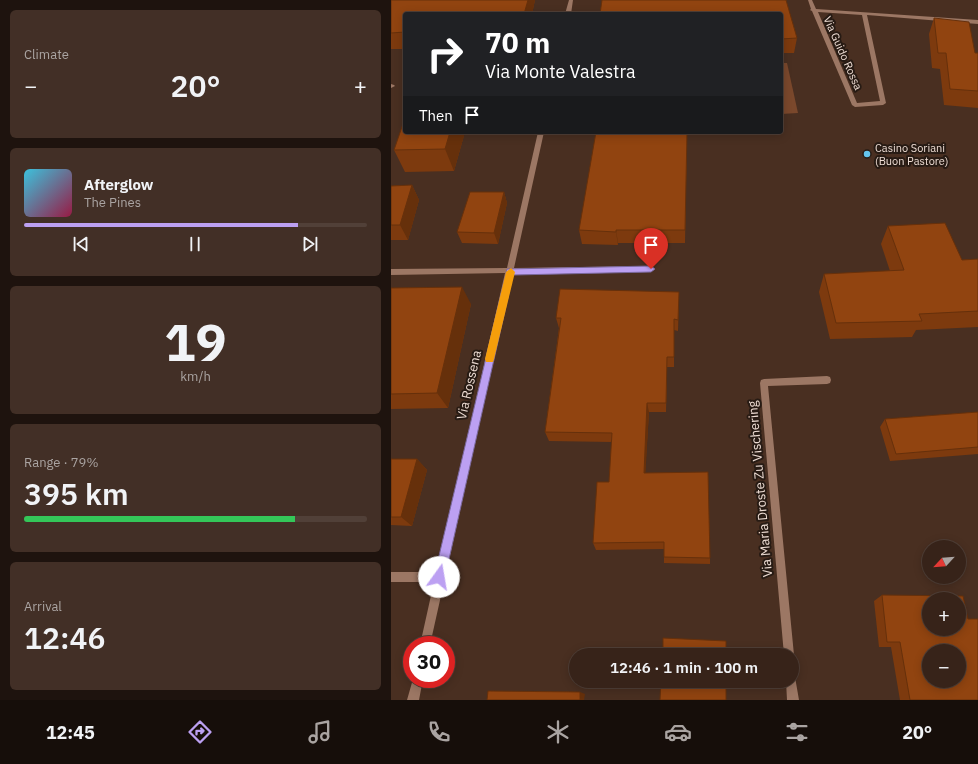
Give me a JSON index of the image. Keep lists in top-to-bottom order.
{
  "streets": {
    "street": ["Via Guido Rossa", "Via Rossena", "Via Maria Droste Zu Vischering"]
  },
  "places": ["Casino Soriani (Buon Pastore)"],
  "north": "bottom left",
  "page": {
    "tile": [
      "Climate",
      ["19", "km/h"],
      ["Range · 79%", "395 km"],
      ["Arrival", "12:46"]
    ],
    "turn": ["70 m", "Via Monte Valestra"],
    "heat": ["−", "20°", "+"],
    "then": "Then",
    "song": ["Afterglow", "The Pines"],
    "map_buttons": ["+", "−"],
    "limit": "30",
    "trip": "12:46 · 1 min · 100 m",
    "tabs": ["12:45", "20°"]
  }
}
